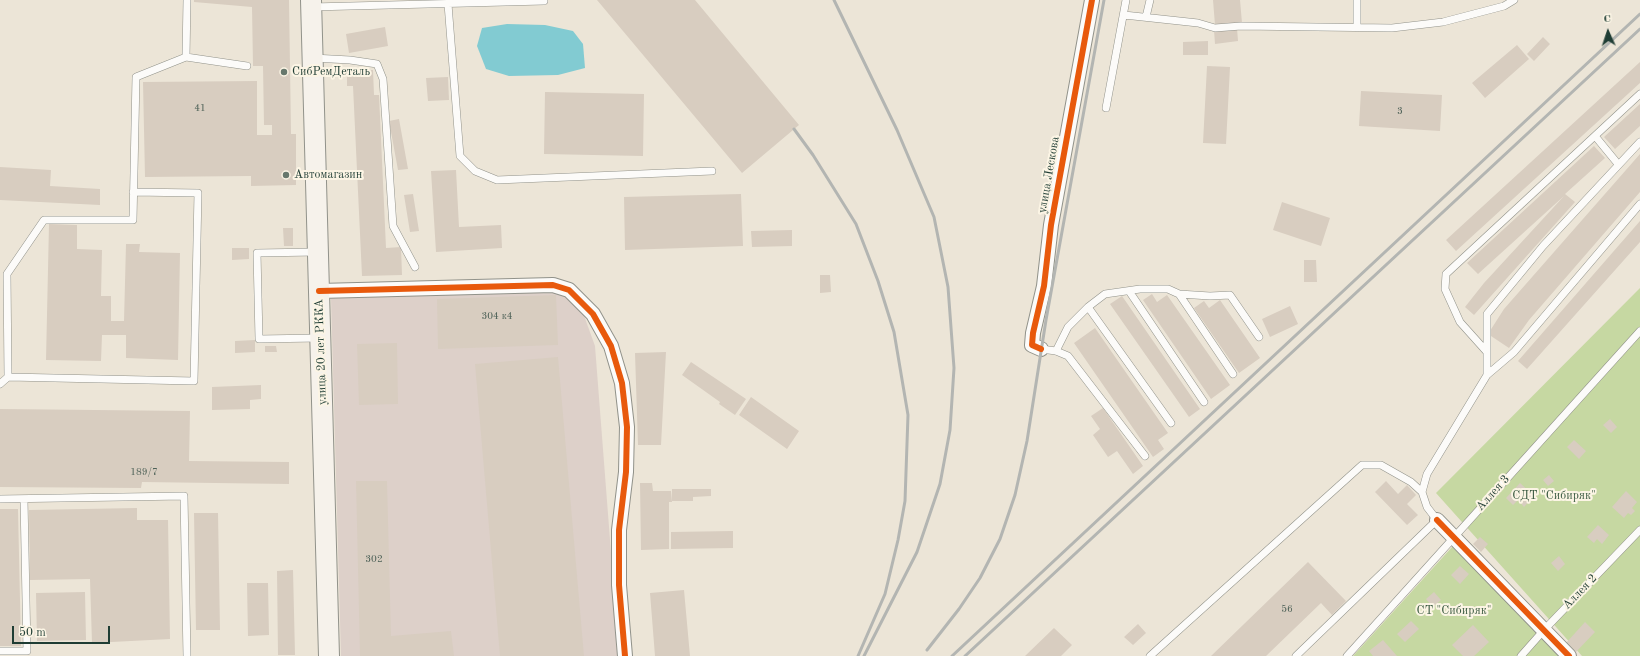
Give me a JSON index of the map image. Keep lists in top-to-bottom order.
{
  "streets": {
    "main road": ["улица 20 лет РККА"],
    "street": ["улица Лескова"],
    "lane": ["Аллея 3", "Аллея 2"]
  },
  "parks": ["СДТ \"Сибиряк\"", "СТ \"Сибиряк\""],
  "places": ["СибРемДеталь", "Автомагазин"],
  "house_numbers": [
    "41",
    "3",
    "304 к4",
    "189/7",
    "302",
    "56"
  ],
  "scale_bar": "50 m",
  "north": "top"
}
